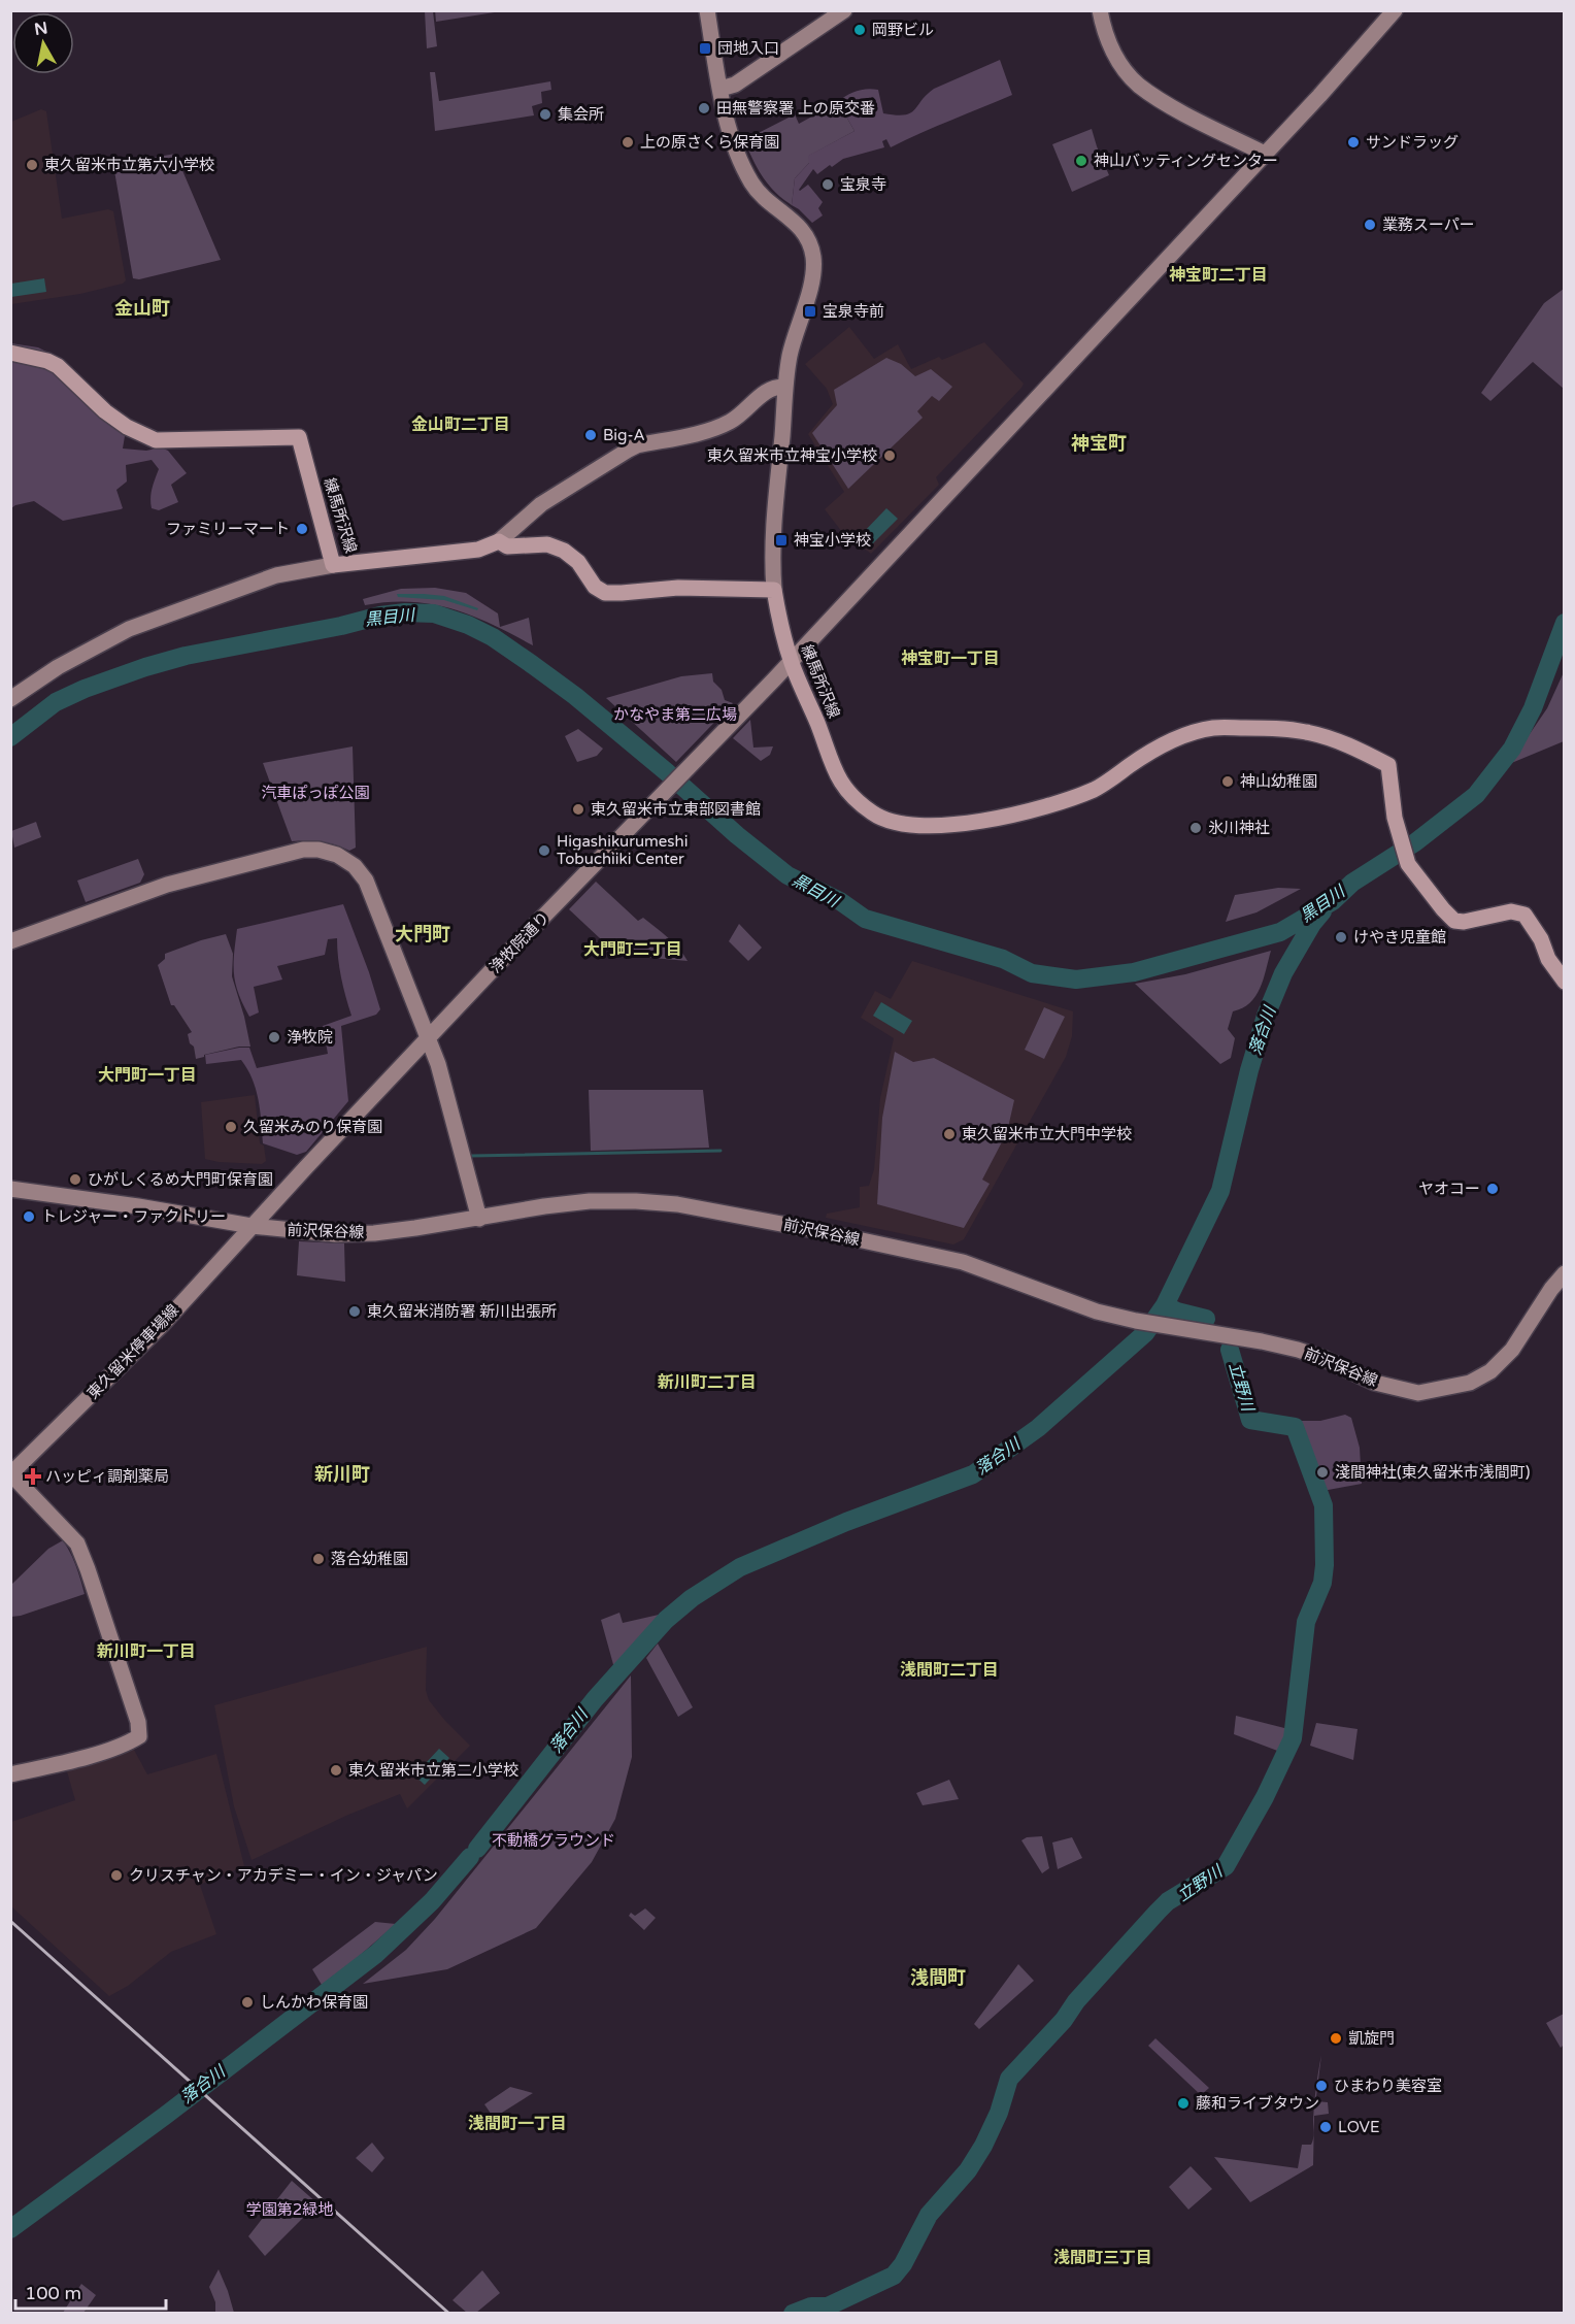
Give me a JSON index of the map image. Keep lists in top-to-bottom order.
{
  "streets": {
    "main road": ["練馬所沢線"],
    "street": ["浄牧院通り", "前沢保谷線", "東久留米停車場線"]
  },
  "crossings": [
    ["練馬所沢線", "浄牧院通り"],
    ["浄牧院通り", "前沢保谷線"],
    ["浄牧院通り", "東久留米停車場線"],
    ["前沢保谷線", "東久留米停車場線"]
  ],
  "districts": [
    "神宝町二丁目",
    "金山町",
    "金山町二丁目",
    "神宝町",
    "神宝町一丁目",
    "大門町",
    "大門町二丁目",
    "大門町一丁目",
    "新川町二丁目",
    "新川町",
    "新川町一丁目",
    "浅間町二丁目",
    "浅間町",
    "浅間町一丁目",
    "浅間町三丁目"
  ],
  "water": ["黒目川", "落合川", "立野川"],
  "parks": [
    "かなやま第二広場",
    "汽車ぽっぽ公園",
    "不動橋グラウンド",
    "学園第2緑地"
  ],
  "places": {
    "other": [
      "岡野ビル",
      "田無警察署 上の原交番",
      "集会所",
      "上の原さくら保育園",
      "サンドラッグ",
      "神山バッティングセンター",
      "東久留米市立第六小学校",
      "宝泉寺",
      "業務スーパー",
      "Big-A",
      "東久留米市立神宝小学校",
      "ファミリーマート",
      "神山幼稚園",
      "東久留米市立東部図書館",
      "氷川神社",
      "Higashikurumeshi Tobuchiiki Center",
      "けやき児童館",
      "浄牧院",
      "久留米みのり保育園",
      "東久留米市立大門中学校",
      "ひがしくるめ大門町保育園",
      "ヤオコー",
      "トレジャー・ファクトリー",
      "東久留米消防署 新川出張所",
      "淺間神社(東久留米市浅間町)",
      "落合幼稚園",
      "東久留米市立第二小学校",
      "クリスチャン・アカデミー・イン・ジャパン",
      "しんかわ保育園",
      "凱旋門",
      "ひまわり美容室",
      "藤和ライブタウン",
      "LOVE"
    ],
    "transit": ["団地入口", "宝泉寺前", "神宝小学校"],
    "health": ["ハッピィ調剤薬局"]
  },
  "scale_bar": "100 m",
  "north": "top"
}
